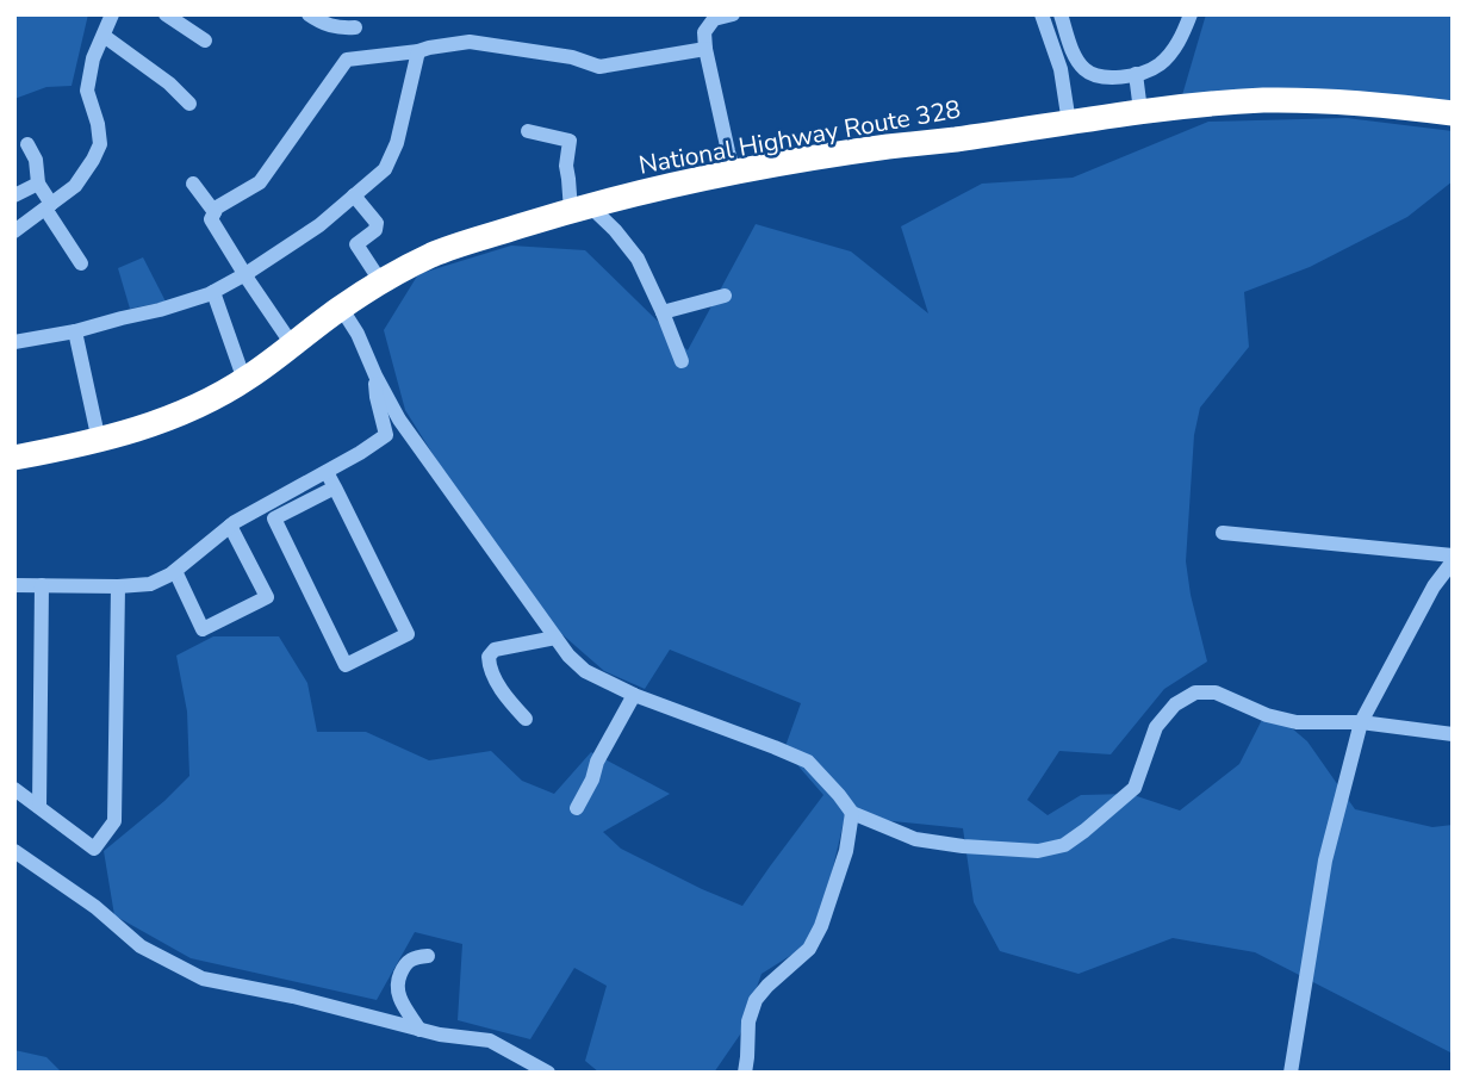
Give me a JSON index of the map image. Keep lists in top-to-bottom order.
{
  "streets": {
    "highway": ["National Highway Route 328"]
  }
}
